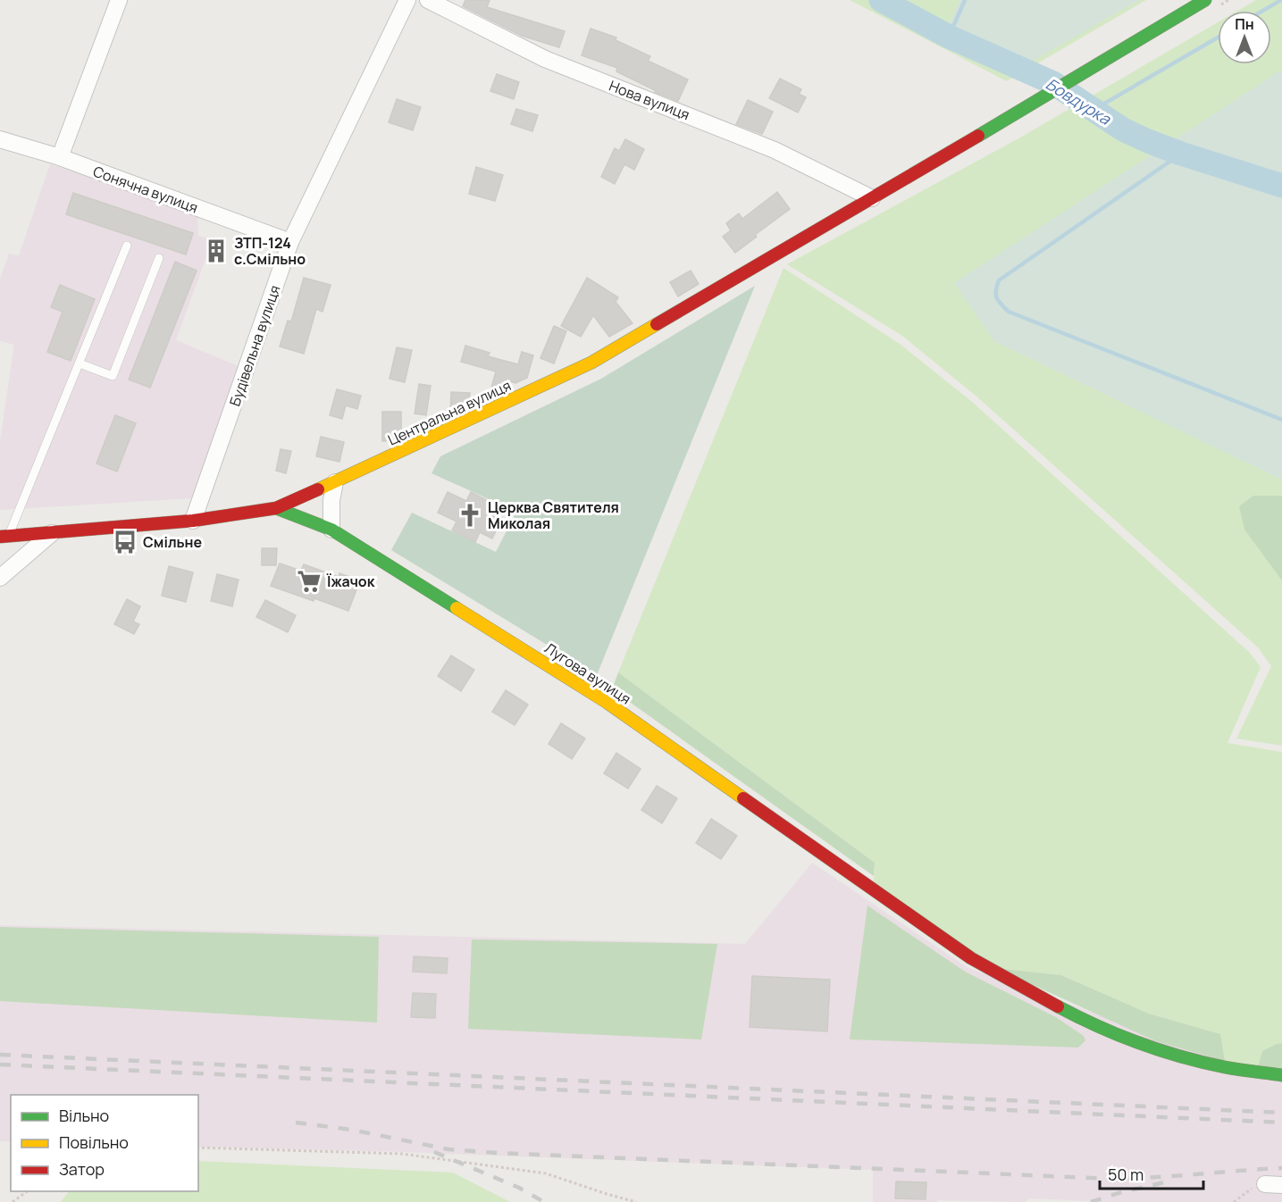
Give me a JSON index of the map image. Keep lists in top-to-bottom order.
{
  "streets": {
    "street": [
      "Нова вулиця",
      "Сонячна вулиця",
      "Будівельна вулиця",
      "Центральна вулиця",
      "Лугова вулиця"
    ]
  },
  "crossings": [
    ["Нова вулиця", "Центральна вулиця"],
    ["Сонячна вулиця", "Будівельна вулиця"],
    ["Будівельна вулиця", "Центральна вулиця"],
    ["Центральна вулиця", "Лугова вулиця"]
  ],
  "water": ["Бовдурка"],
  "places": {
    "building": ["ЗТП-124 с.Смільно"],
    "church": ["Церква Святителя Миколая"],
    "bus stop": ["Смільне"],
    "supermarket": ["Їжачок"]
  },
  "legend": ["Вільно", "Повільно", "Затор"],
  "scale_bar": "50 m",
  "north": "top"
}
